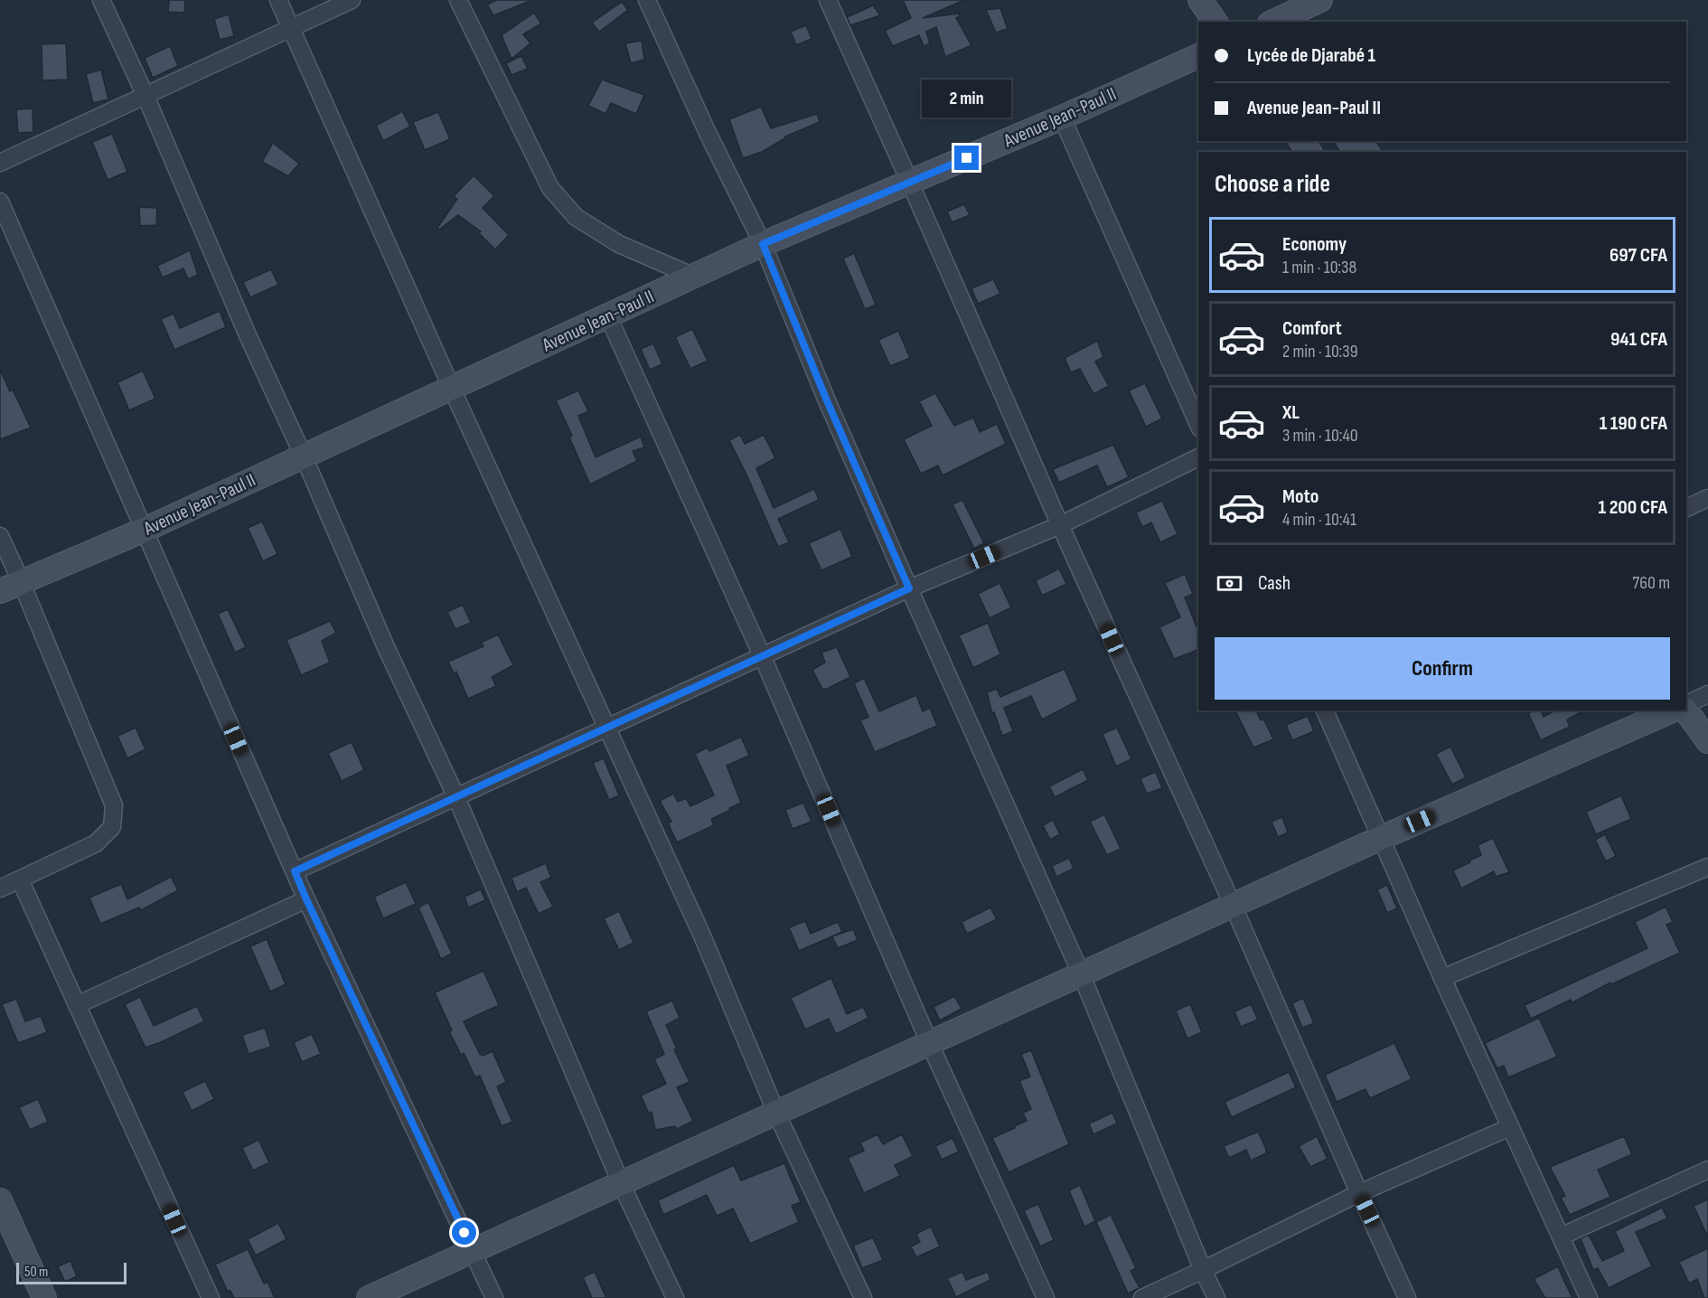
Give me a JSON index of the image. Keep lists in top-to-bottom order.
{
  "streets": {
    "street": ["Avenue Jean-Paul II"]
  },
  "scale_bar": "50 m",
  "page": {
    "banner": ["Lycée de Djarabé 1", "Avenue Jean-Paul II"],
    "bubble": "2 min",
    "heading": "Choose a ride",
    "list": [
      {
        "name": "Economy",
        "note": "1 min · 10:38",
        "value": "697 CFA"
      },
      {
        "name": "Comfort",
        "note": "2 min · 10:39",
        "value": "941 CFA"
      },
      {
        "name": "XL",
        "note": "3 min · 10:40",
        "value": "1 190 CFA"
      },
      {
        "name": "Moto",
        "note": "4 min · 10:41",
        "value": "1 200 CFA"
      }
    ],
    "pay": ["Cash", "760 m"],
    "buttons": "Confirm",
    "scale": "50 m"
  }
}
